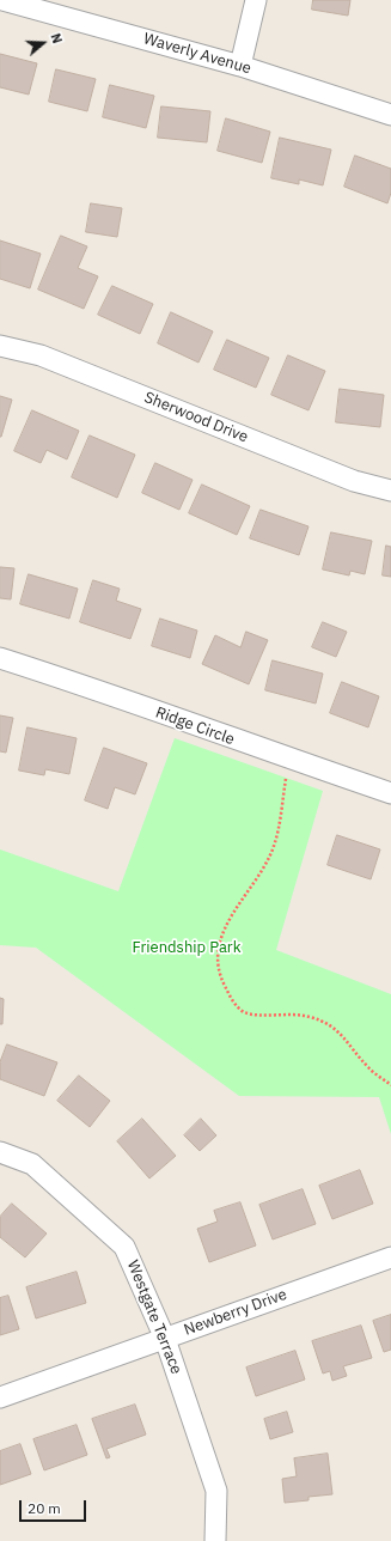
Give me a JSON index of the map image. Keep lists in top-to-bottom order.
{
  "streets": {
    "street": [
      "Waverly Avenue",
      "Sherwood Drive",
      "Ridge Circle",
      "Newberry Drive",
      "Westgate Terrace"
    ]
  },
  "crossings": [
    ["Newberry Drive", "Westgate Terrace"]
  ],
  "parks": ["Friendship Park"],
  "scale_bar": "20 m",
  "north": "right"
}
